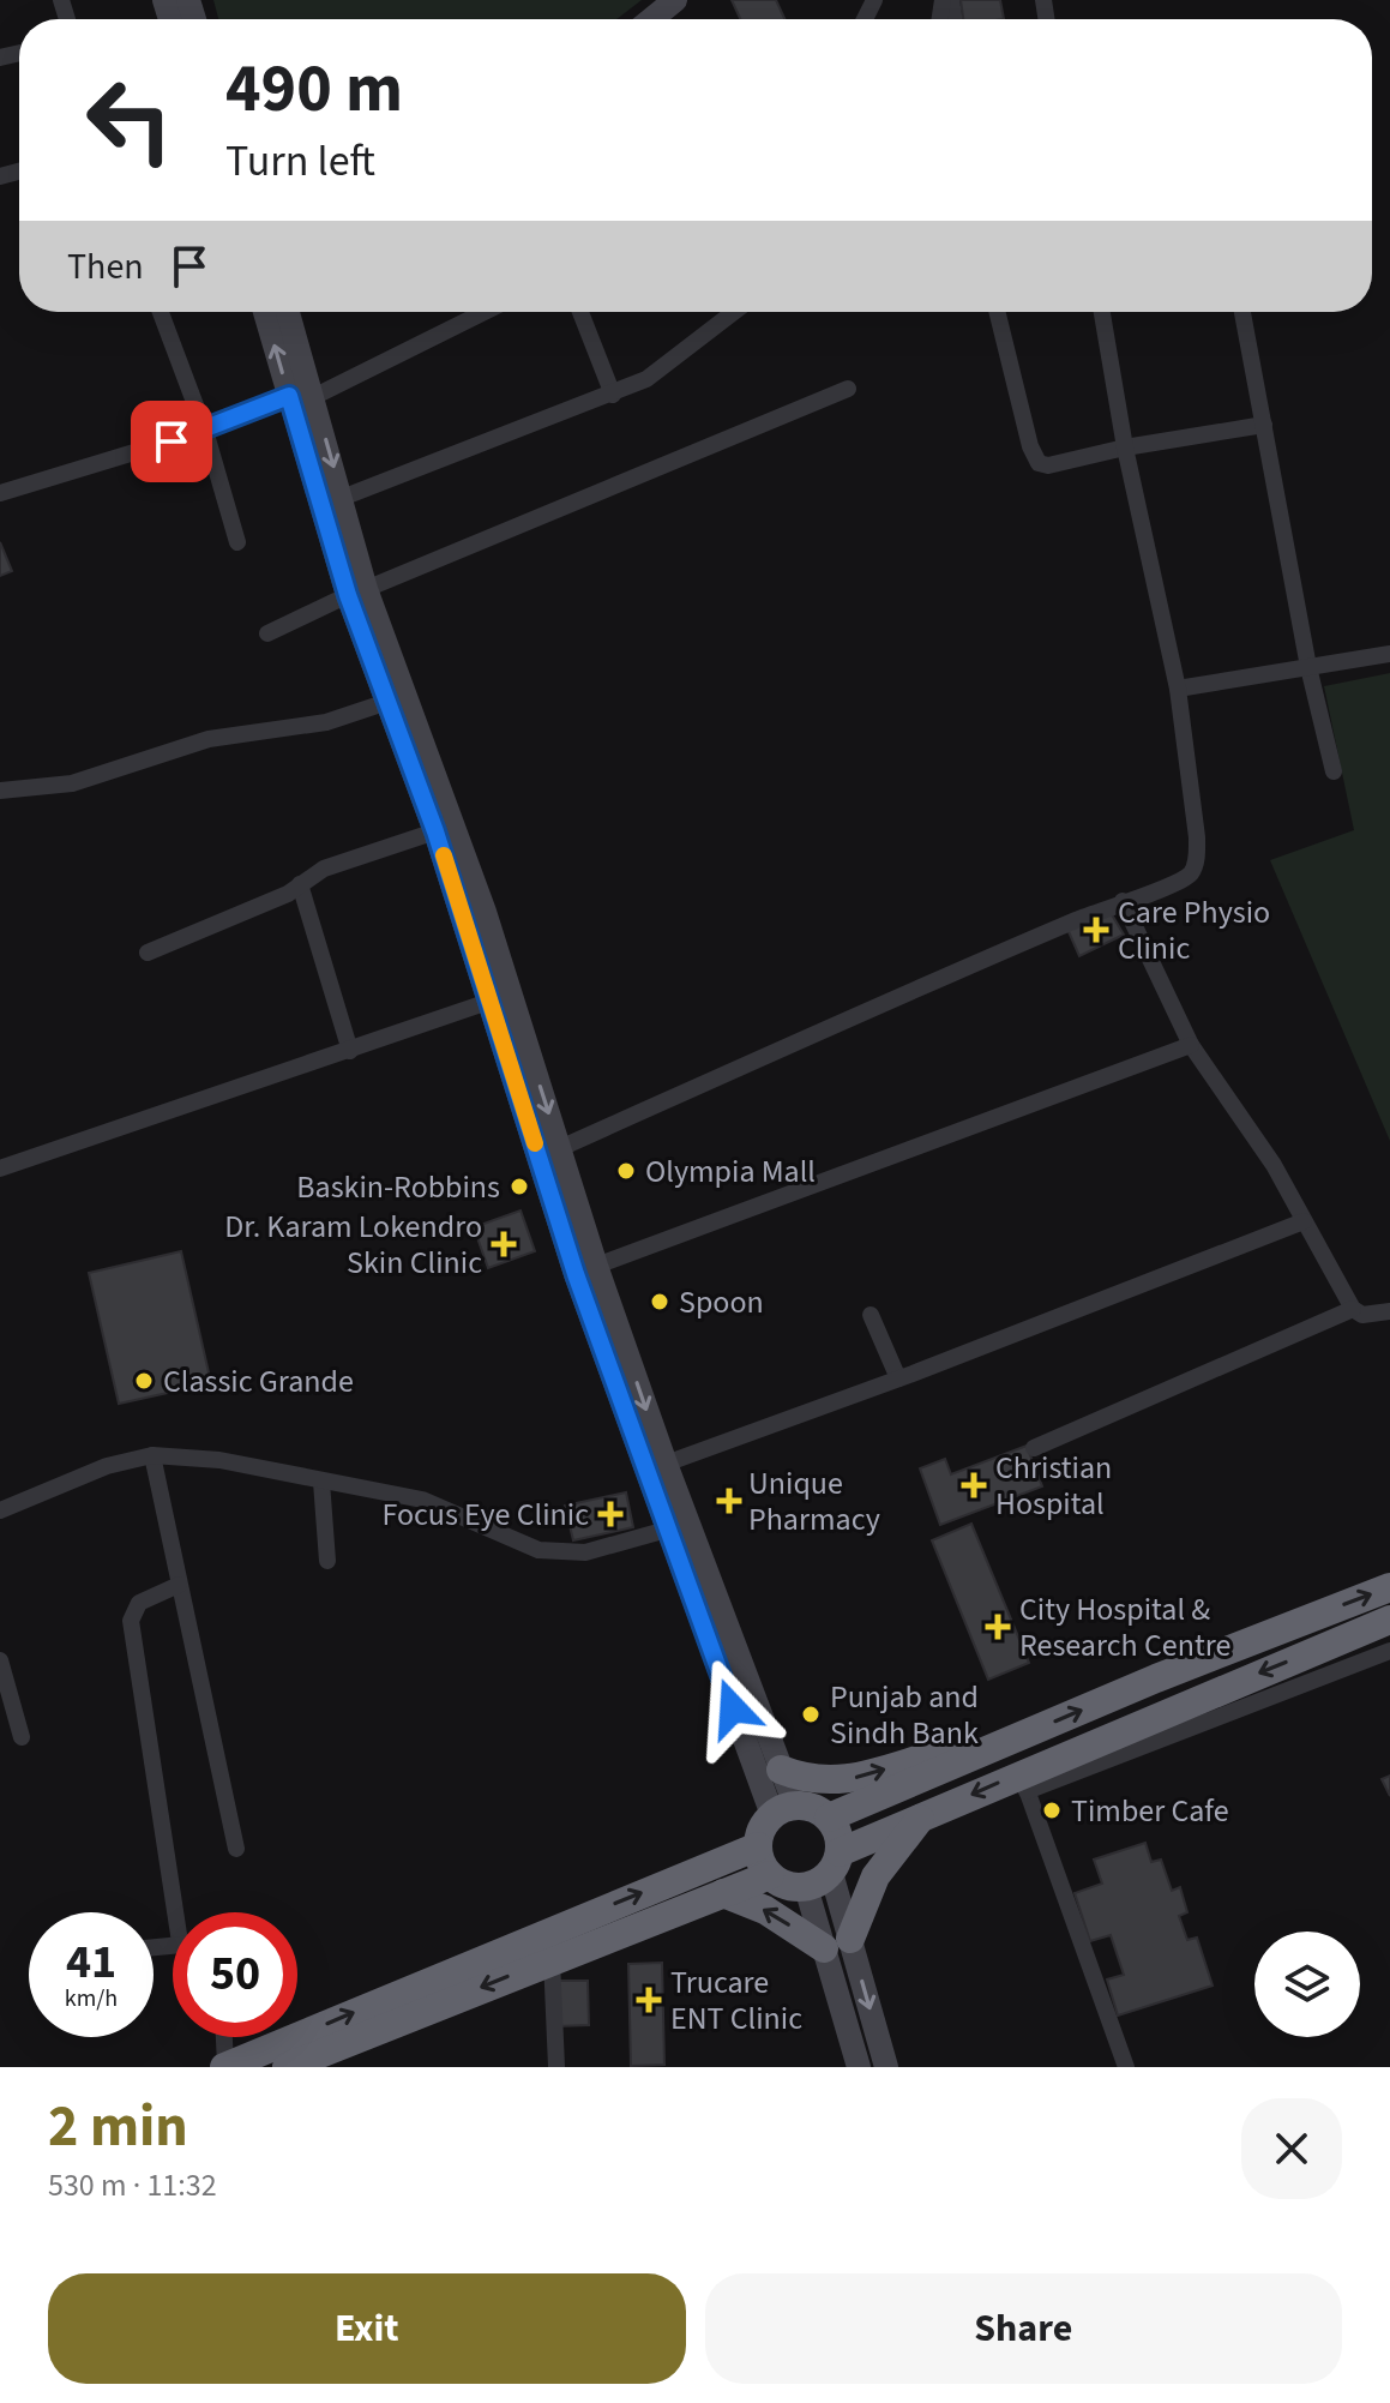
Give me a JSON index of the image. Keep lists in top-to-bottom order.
{
  "places": {
    "health": [
      "Care Physio Clinic",
      "Dr. Karam Lokendro Skin Clinic",
      "Christian Hospital",
      "Unique Pharmacy",
      "Focus Eye Clinic",
      "City Hospital & Research Centre",
      "Trucare ENT Clinic"
    ],
    "other": [
      "Olympia Mall",
      "Baskin-Robbins",
      "Spoon",
      "Classic Grande",
      "Punjab and Sindh Bank",
      "Timber Cafe"
    ]
  },
  "page": {
    "turn": ["490 m", "Turn left"],
    "then": "Then",
    "speed": "41 km/h",
    "limit": "50",
    "heading": ["2 min", "530 m · 11:32"],
    "buttons": ["Exit", "Share"]
  }
}
